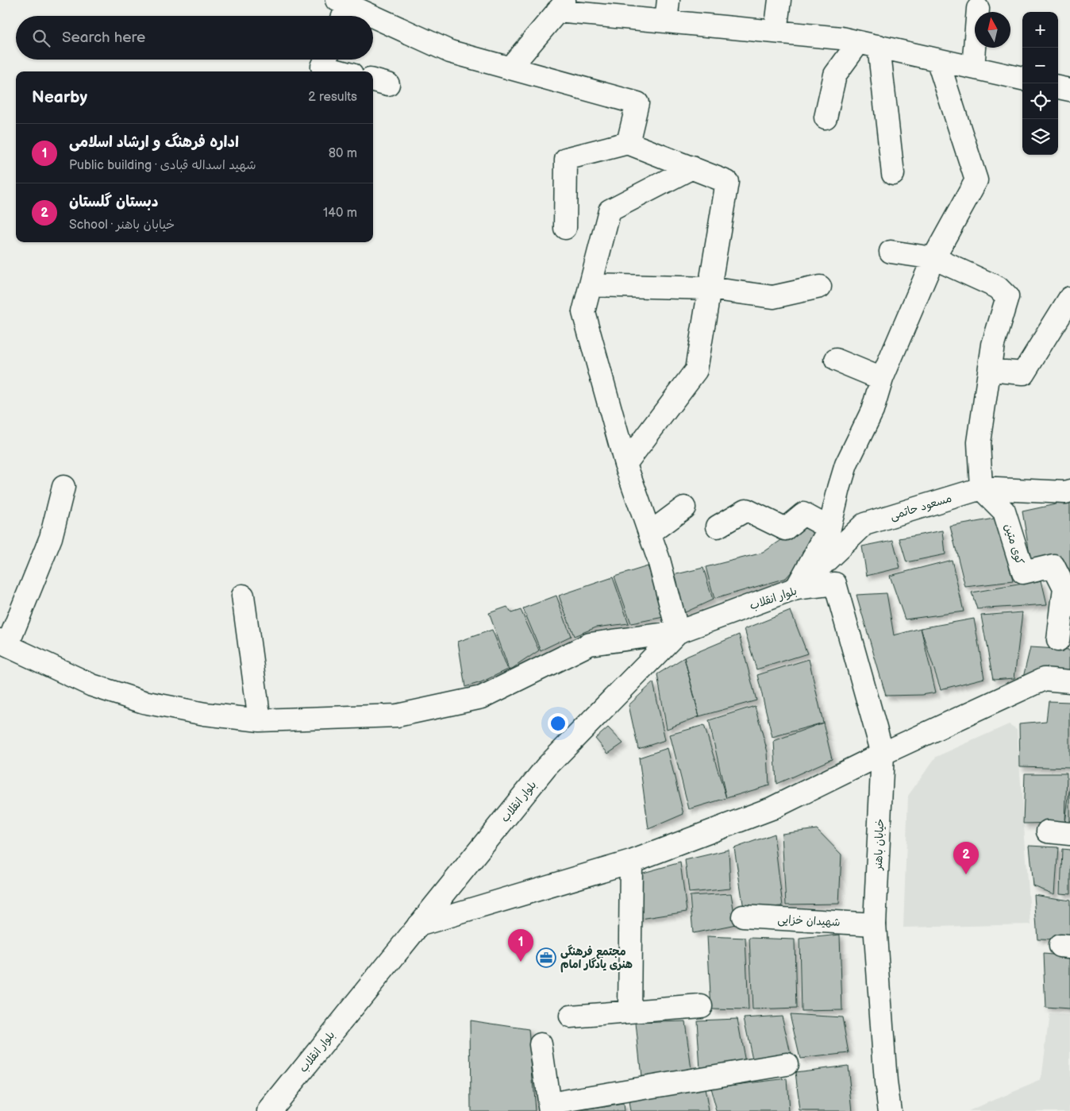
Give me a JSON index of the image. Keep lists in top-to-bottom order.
{
  "streets": {
    "street": [
      "مسعود حاتمی",
      "کوی متین",
      "بلوار انقلاب",
      "خیابان باهنر",
      "شهیدان خزایی"
    ]
  },
  "crossings": [
    ["مسعود حاتمی", "کوی متین"],
    ["مسعود حاتمی", "بلوار انقلاب"],
    ["بلوار انقلاب", "خیابان باهنر"],
    ["خیابان باهنر", "شهیدان خزایی"]
  ],
  "places": {
    "office": ["مجتمع فرهنگی هنری یادگار امام"]
  },
  "north": "top",
  "page": {
    "map_buttons": ["+", "−"],
    "search": "Search here",
    "heading": ["Nearby", "2 results"],
    "list": [
      {
        "mark": "1",
        "name": "اداره فرهنگ و ارشاد اسلامی",
        "note": "Public building · شهید اسداله قبادی",
        "value": "80 m"
      },
      {
        "mark": "2",
        "name": "دبستان گلستان",
        "note": "School · خیابان باهنر",
        "value": "140 m"
      }
    ],
    "pins": ["2", "1"]
  }
}
